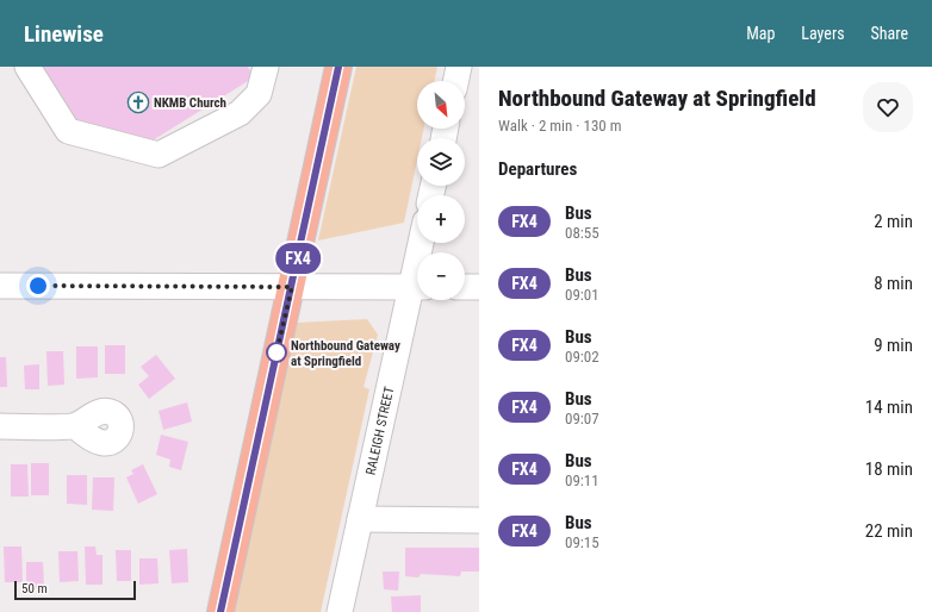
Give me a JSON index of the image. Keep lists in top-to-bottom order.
{
  "streets": {
    "street": ["RALEIGH STREET"]
  },
  "places": {
    "church": ["NKMB Church"],
    "other": ["Northbound Gateway at Springfield"]
  },
  "lines": ["bus line FX4"],
  "scale_bar": "50 m",
  "north": "bottom right",
  "page": {
    "header": "Linewise",
    "nav": ["Map", "Layers", "Share"],
    "on_map": "FX4",
    "heading": [
      ["Northbound Gateway at Springfield", "Walk · 2 min · 130 m"],
      "Departures"
    ],
    "map_buttons": ["+", "−"],
    "list": [
      {
        "mark": "FX4",
        "name": "Bus",
        "note": "08:55",
        "value": "2 min"
      },
      {
        "mark": "FX4",
        "name": "Bus",
        "note": "09:01",
        "value": "8 min"
      },
      {
        "mark": "FX4",
        "name": "Bus",
        "note": "09:02",
        "value": "9 min"
      },
      {
        "mark": "FX4",
        "name": "Bus",
        "note": "09:07",
        "value": "14 min"
      },
      {
        "mark": "FX4",
        "name": "Bus",
        "note": "09:11",
        "value": "18 min"
      },
      {
        "mark": "FX4",
        "name": "Bus",
        "note": "09:15",
        "value": "22 min"
      }
    ],
    "scale": "50 m"
  }
}
